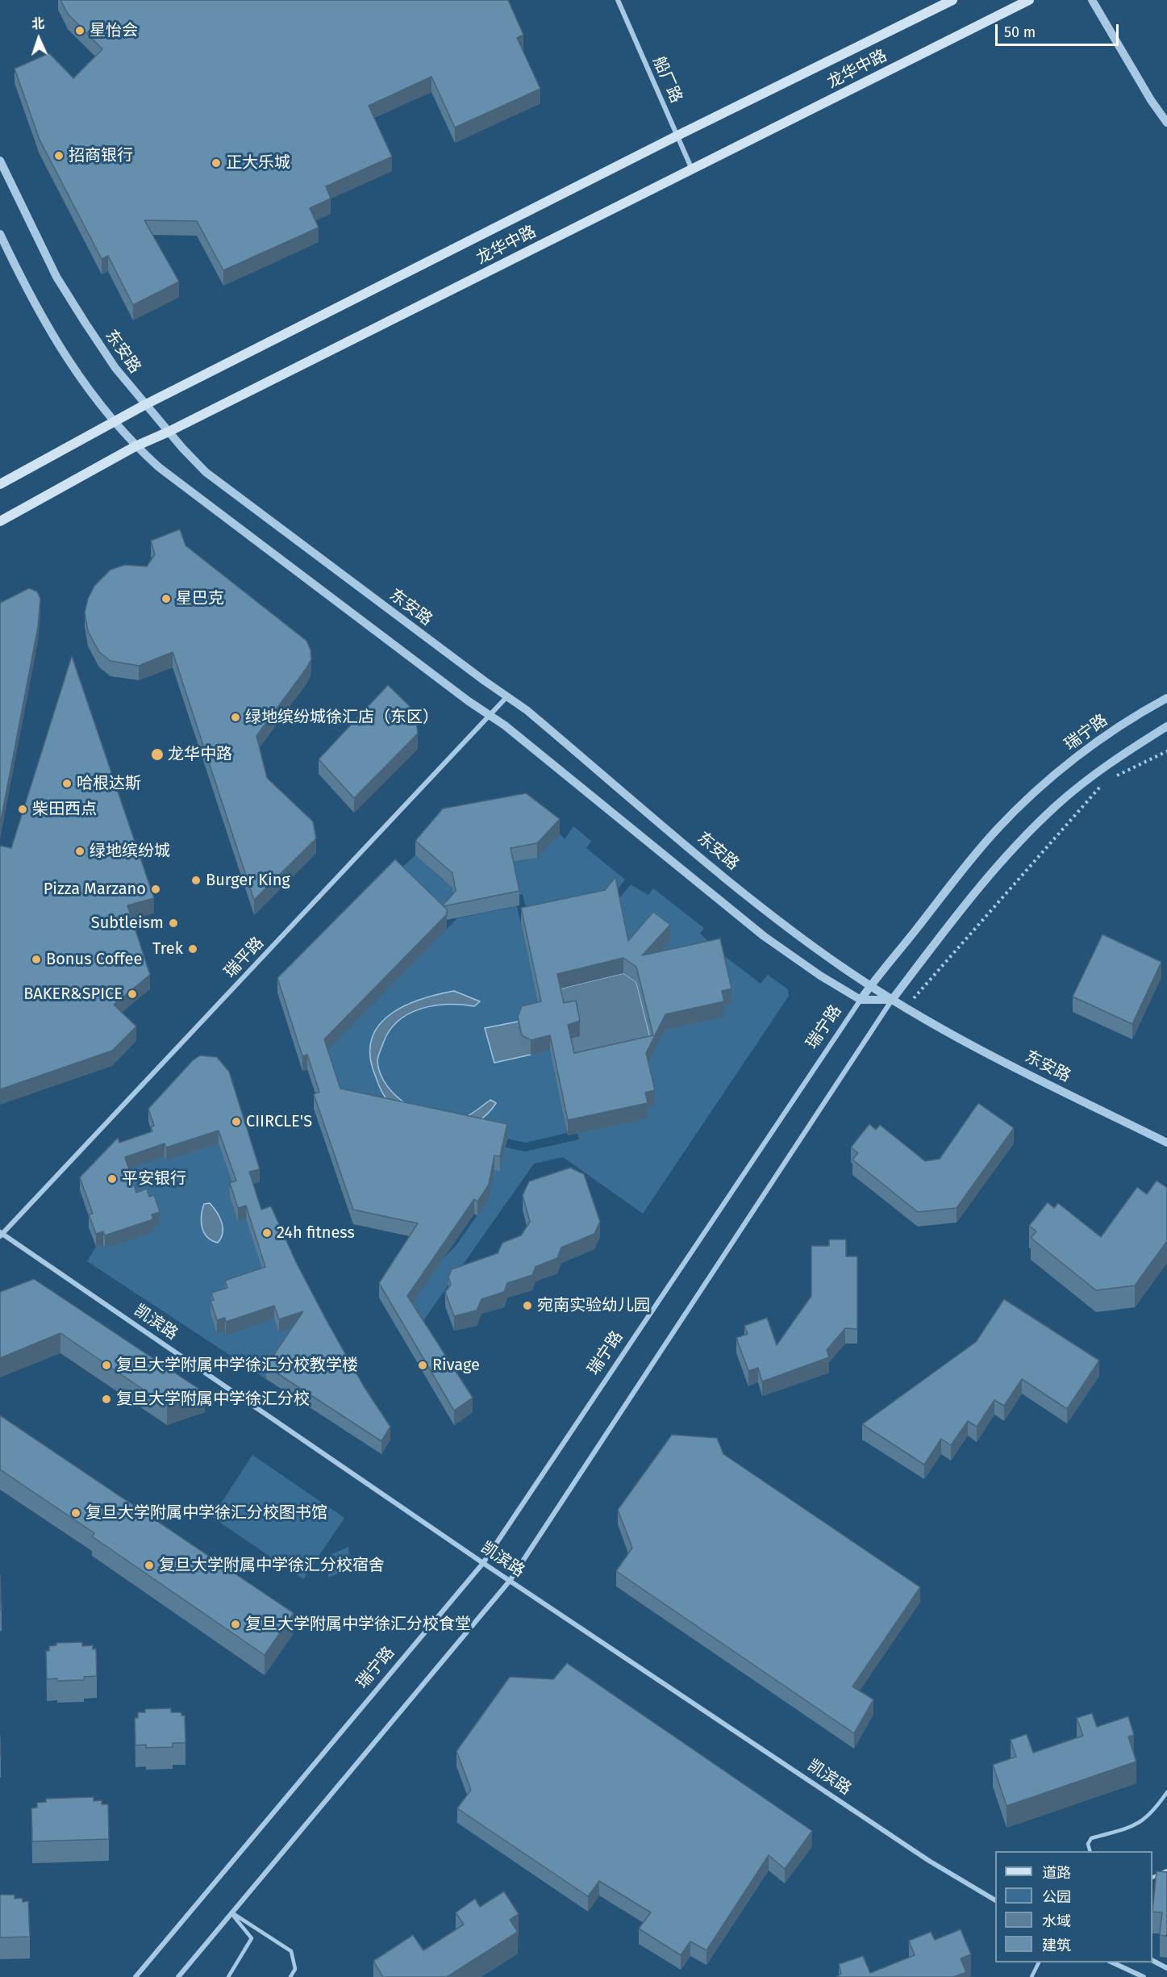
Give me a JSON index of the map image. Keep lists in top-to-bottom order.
{
  "streets": {
    "main road": ["龙华中路"],
    "street": [
      "船厂路",
      "东安路",
      "瑞宁路",
      "瑞平路",
      "凯滨路"
    ]
  },
  "crossings": [
    ["龙华中路", "船厂路"],
    ["龙华中路", "东安路"],
    ["东安路", "瑞宁路"],
    ["东安路", "瑞平路"],
    ["瑞宁路", "凯滨路"],
    ["瑞平路", "凯滨路"]
  ],
  "places": [
    "星怡会",
    "招商银行",
    "正大乐城",
    "星巴克",
    "绿地缤纷城徐汇店（东区）",
    "龙华中路",
    "哈根达斯",
    "柴田西点",
    "绿地缤纷城",
    "Burger King",
    "Pizza Marzano",
    "Subtleism",
    "Trek",
    "Bonus Coffee",
    "BAKER&SPICE",
    "CIIRCLE'S",
    "平安银行",
    "24h fitness",
    "宛南实验幼儿园",
    "复旦大学附属中学徐汇分校教学楼",
    "Rivage",
    "复旦大学附属中学徐汇分校",
    "复旦大学附属中学徐汇分校图书馆",
    "复旦大学附属中学徐汇分校宿舍",
    "复旦大学附属中学徐汇分校食堂"
  ],
  "legend": [
    "道路",
    "公园",
    "水域",
    "建筑"
  ],
  "scale_bar": "50 m",
  "north": "top"
}
